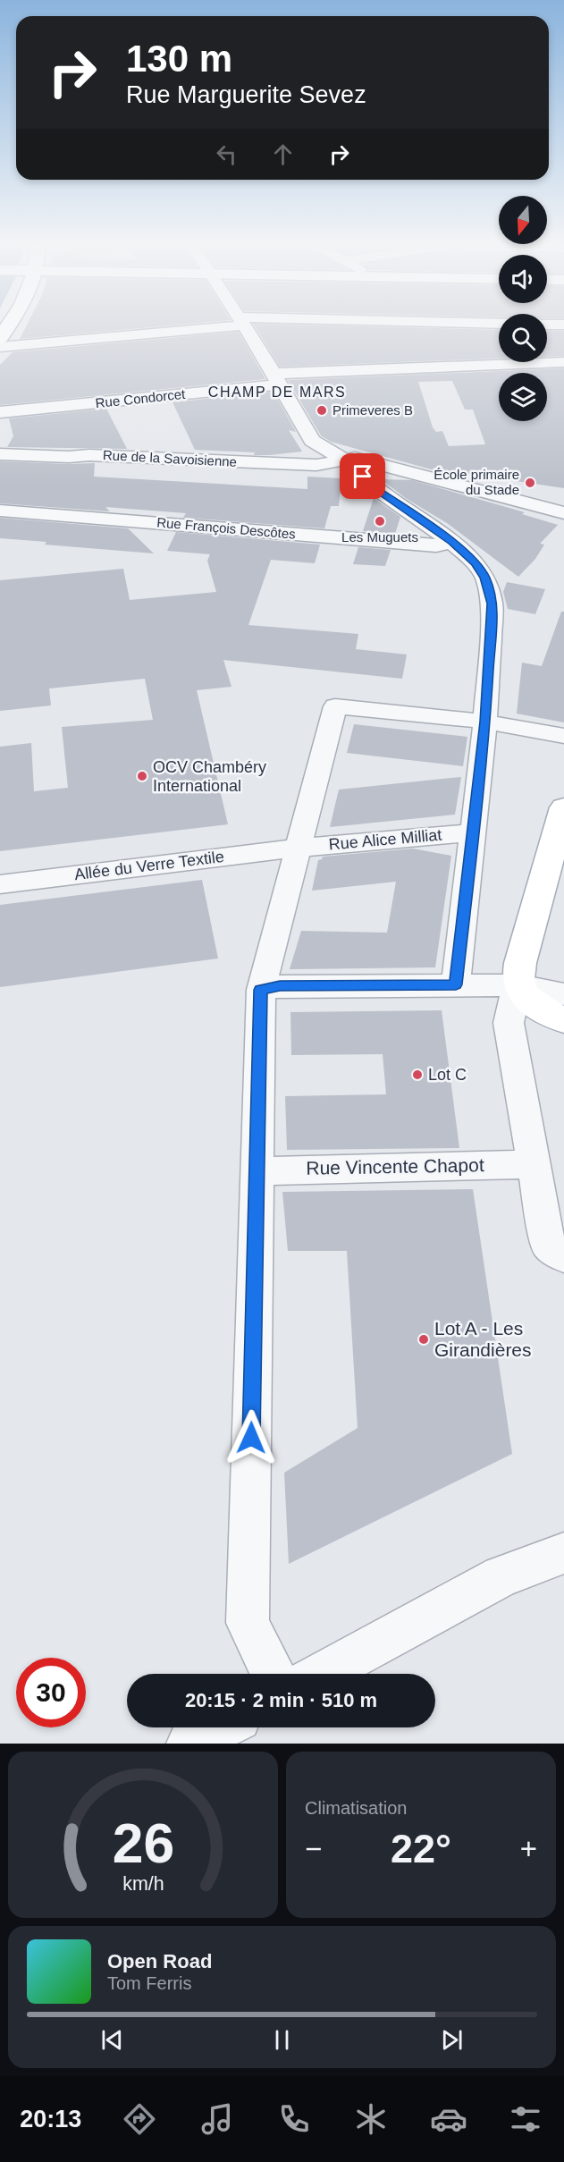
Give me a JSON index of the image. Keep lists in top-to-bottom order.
{
  "streets": {
    "street": [
      "Rue Condorcet",
      "Rue de la Savoisienne",
      "Rue François Descôtes",
      "Rue Alice Milliat",
      "Allée du Verre Textile",
      "Rue Vincente Chapot"
    ]
  },
  "crossings": [
    ["Rue Alice Milliat", "Allée du Verre Textile"]
  ],
  "districts": ["CHAMP DE MARS"],
  "places": [
    "Primeveres B",
    "École primaire du Stade",
    "Les Muguets",
    "OCV Chambéry International",
    "Lot C",
    "Lot A - Les Girandières"
  ],
  "north": "bottom",
  "page": {
    "turn": ["130 m", "Rue Marguerite Sevez"],
    "limit": "30",
    "trip": "20:15 · 2 min · 510 m",
    "tile": "Climatisation",
    "heat": ["−", "22°", "+"],
    "song": ["Open Road", "Tom Ferris"],
    "tabs": "20:13",
    "gauge": ["26", "km/h"]
  }
}
